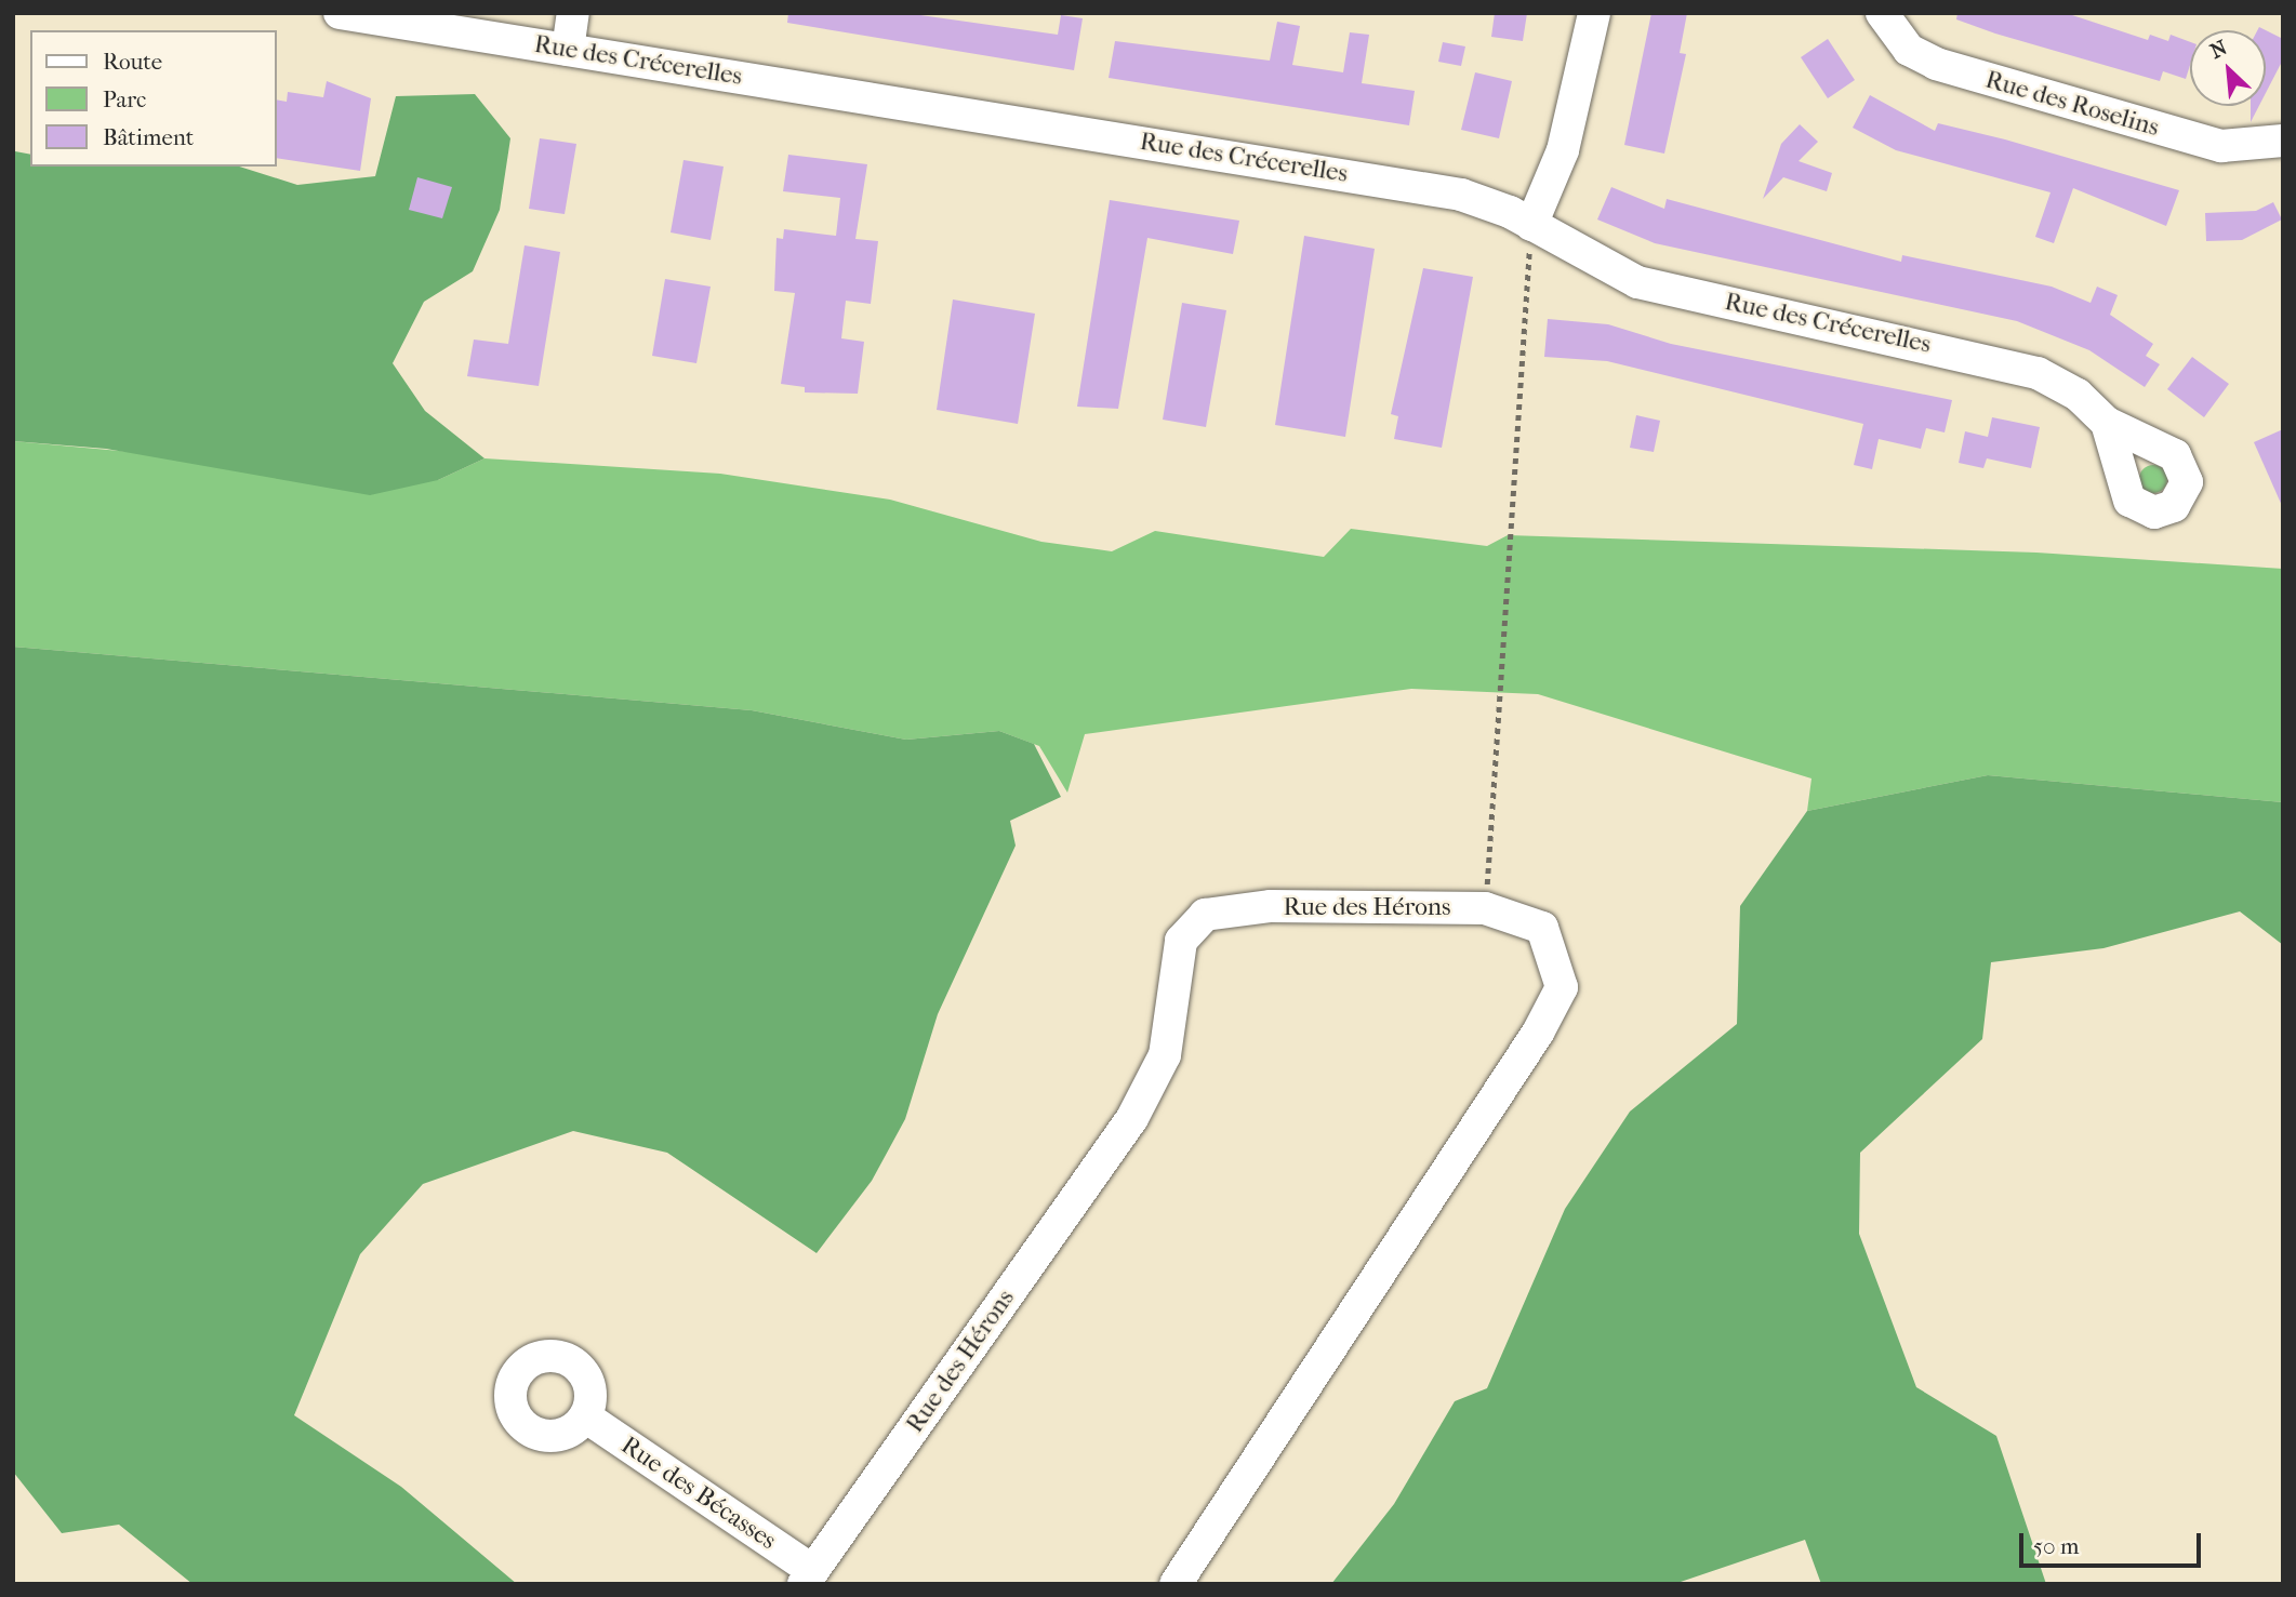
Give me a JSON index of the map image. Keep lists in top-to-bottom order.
{
  "streets": {
    "street": [
      "Rue des Crécerelles",
      "Rue des Roselins",
      "Rue des Hérons",
      "Rue des Bécasses"
    ]
  },
  "crossings": [
    ["Rue des Hérons", "Rue des Bécasses"]
  ],
  "legend": ["Route", "Parc", "Bâtiment"],
  "scale_bar": "50 m",
  "north": "top left"
}
